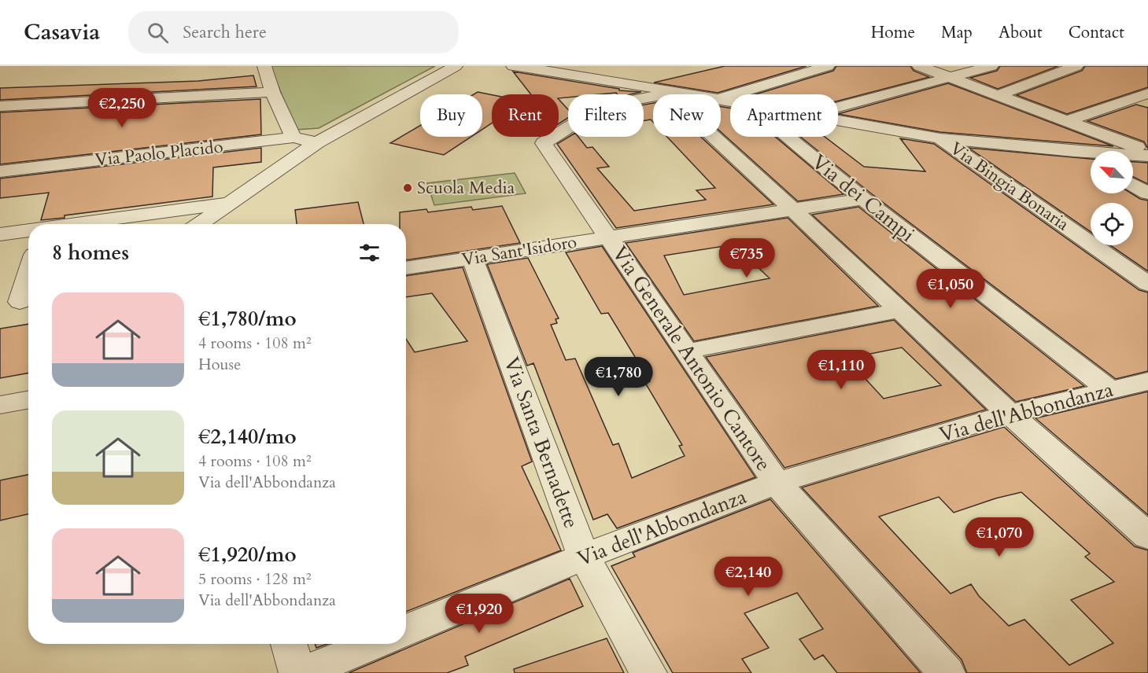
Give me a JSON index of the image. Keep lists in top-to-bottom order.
{
  "streets": {
    "street": [
      "Via Paolo Placido",
      "Via Bingia Bonaria",
      "Via dei Campi",
      "Via Sant'Isidoro",
      "Via Generale Antonio Cantore",
      "Via dell'Abbondanza",
      "Via Santa Bernadette"
    ]
  },
  "crossings": [
    ["Via dei Campi", "Via Sant'Isidoro"],
    ["Via dei Campi", "Via dell'Abbondanza"],
    ["Via Sant'Isidoro", "Via Generale Antonio Cantore"],
    ["Via Sant'Isidoro", "Via Santa Bernadette"],
    ["Via Generale Antonio Cantore", "Via dell'Abbondanza"],
    ["Via dell'Abbondanza", "Via Santa Bernadette"]
  ],
  "places": ["Scuola Media"],
  "north": "top left",
  "page": {
    "header": "Casavia",
    "search": "Search here",
    "nav": [
      "Home",
      "Map",
      "About",
      "Contact"
    ],
    "price": [
      "€2,250",
      "€735",
      "€1,050",
      "€1,110",
      "€1,780",
      "€1,070",
      "€2,140",
      "€1,920"
    ],
    "chip": [
      "Buy",
      "Rent",
      "Filters",
      "New",
      "Apartment"
    ],
    "heading": "8 homes",
    "list": [
      {
        "name": "€1,780/mo",
        "note": "4 rooms · 108 m² · House"
      },
      {
        "name": "€2,140/mo",
        "note": "4 rooms · 108 m² · Via dell'Abbondanza"
      },
      {
        "name": "€1,920/mo",
        "note": "5 rooms · 128 m² · Via dell'Abbondanza"
      }
    ]
  }
}
